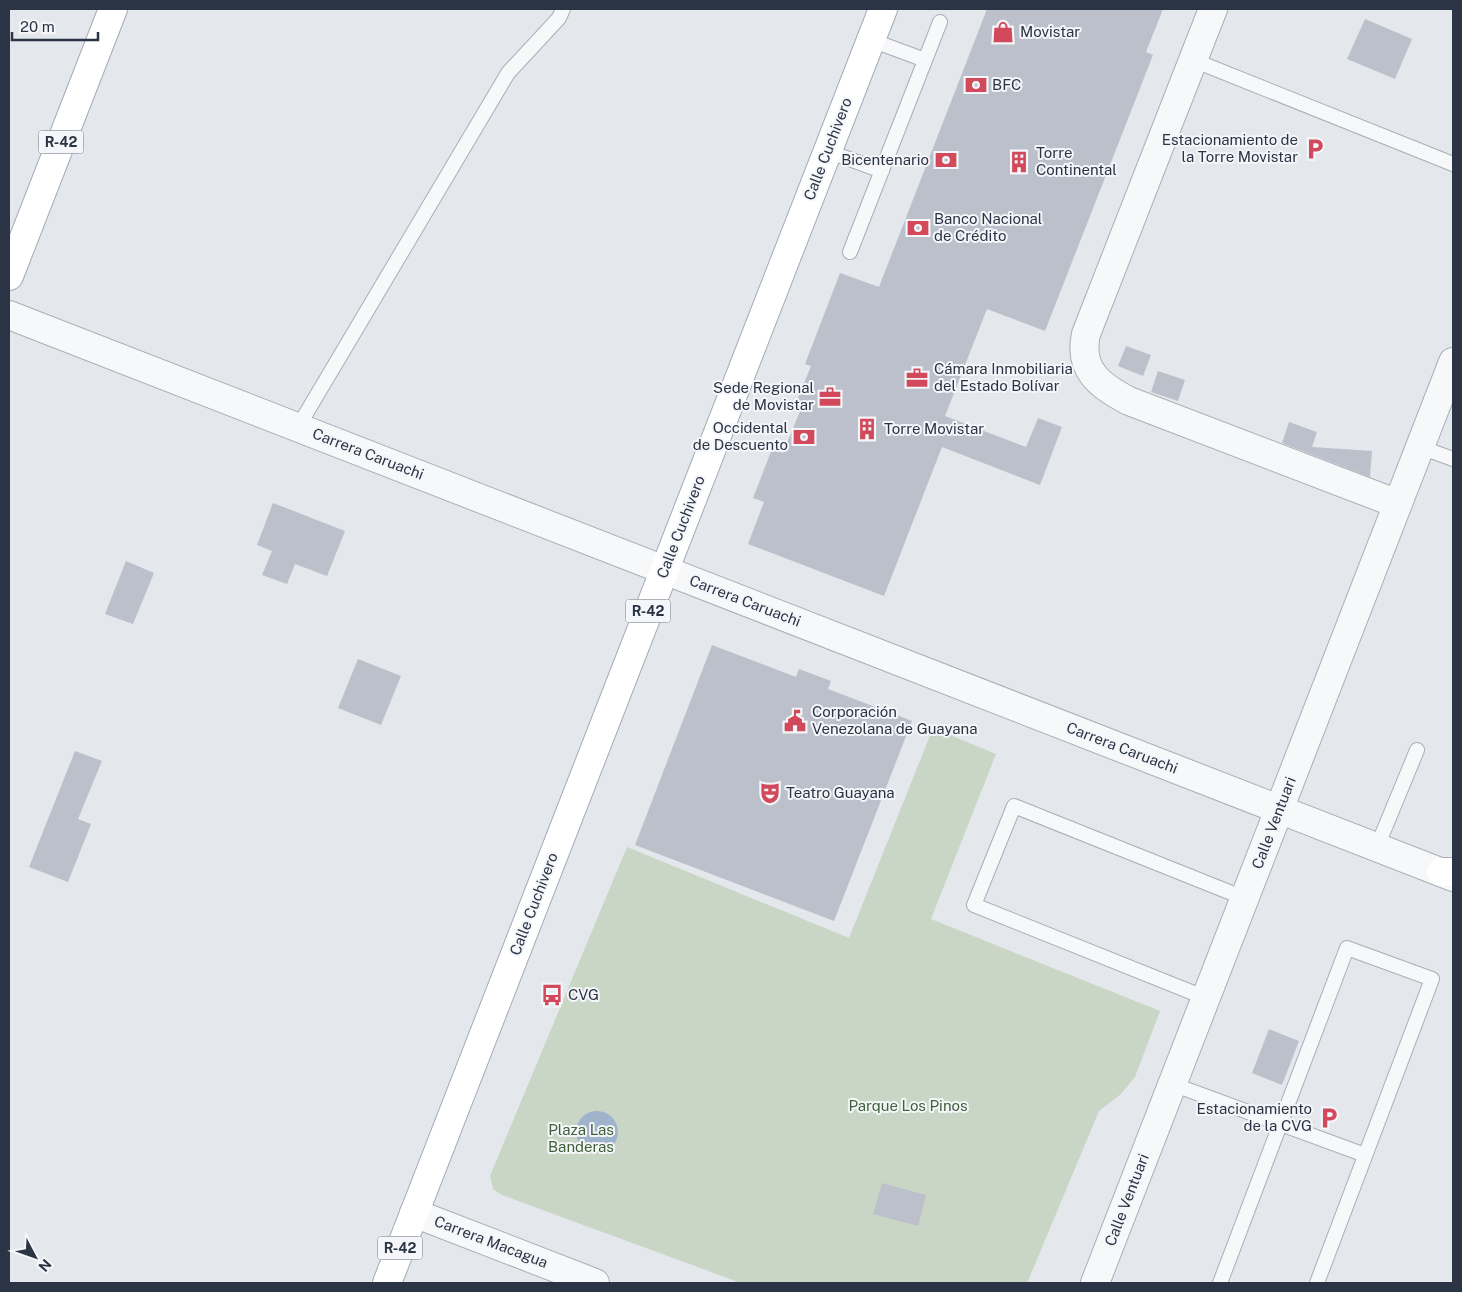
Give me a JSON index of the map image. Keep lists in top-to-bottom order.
{
  "streets": {
    "main road": ["R-42", "Calle Cuchivero"],
    "street": ["Carrera Caruachi", "Calle Ventuari", "Carrera Macagua"]
  },
  "crossings": [
    ["R-42", "Calle Cuchivero"],
    ["R-42", "Carrera Macagua"],
    ["Calle Cuchivero", "Carrera Caruachi"],
    ["Calle Cuchivero", "Carrera Macagua"],
    ["Carrera Caruachi", "Calle Ventuari"]
  ],
  "parks": ["Parque Los Pinos", "Plaza Las Banderas"],
  "places": {
    "shop": ["Movistar"],
    "bank": [
      "BFC",
      "Bicentenario",
      "Banco Nacional de Crédito",
      "Occidental de Descuento"
    ],
    "parking": ["Estacionamiento de la Torre Movistar", "Estacionamiento de la CVG"],
    "building": ["Torre Continental", "Torre Movistar"],
    "office": ["Cámara Inmobiliaria del Estado Bolívar", "Sede Regional de Movistar"],
    "public building": ["Corporación Venezolana de Guayana"],
    "theatre": ["Teatro Guayana"],
    "bus stop": ["CVG"]
  },
  "scale_bar": "20 m",
  "north": "bottom right"
}
